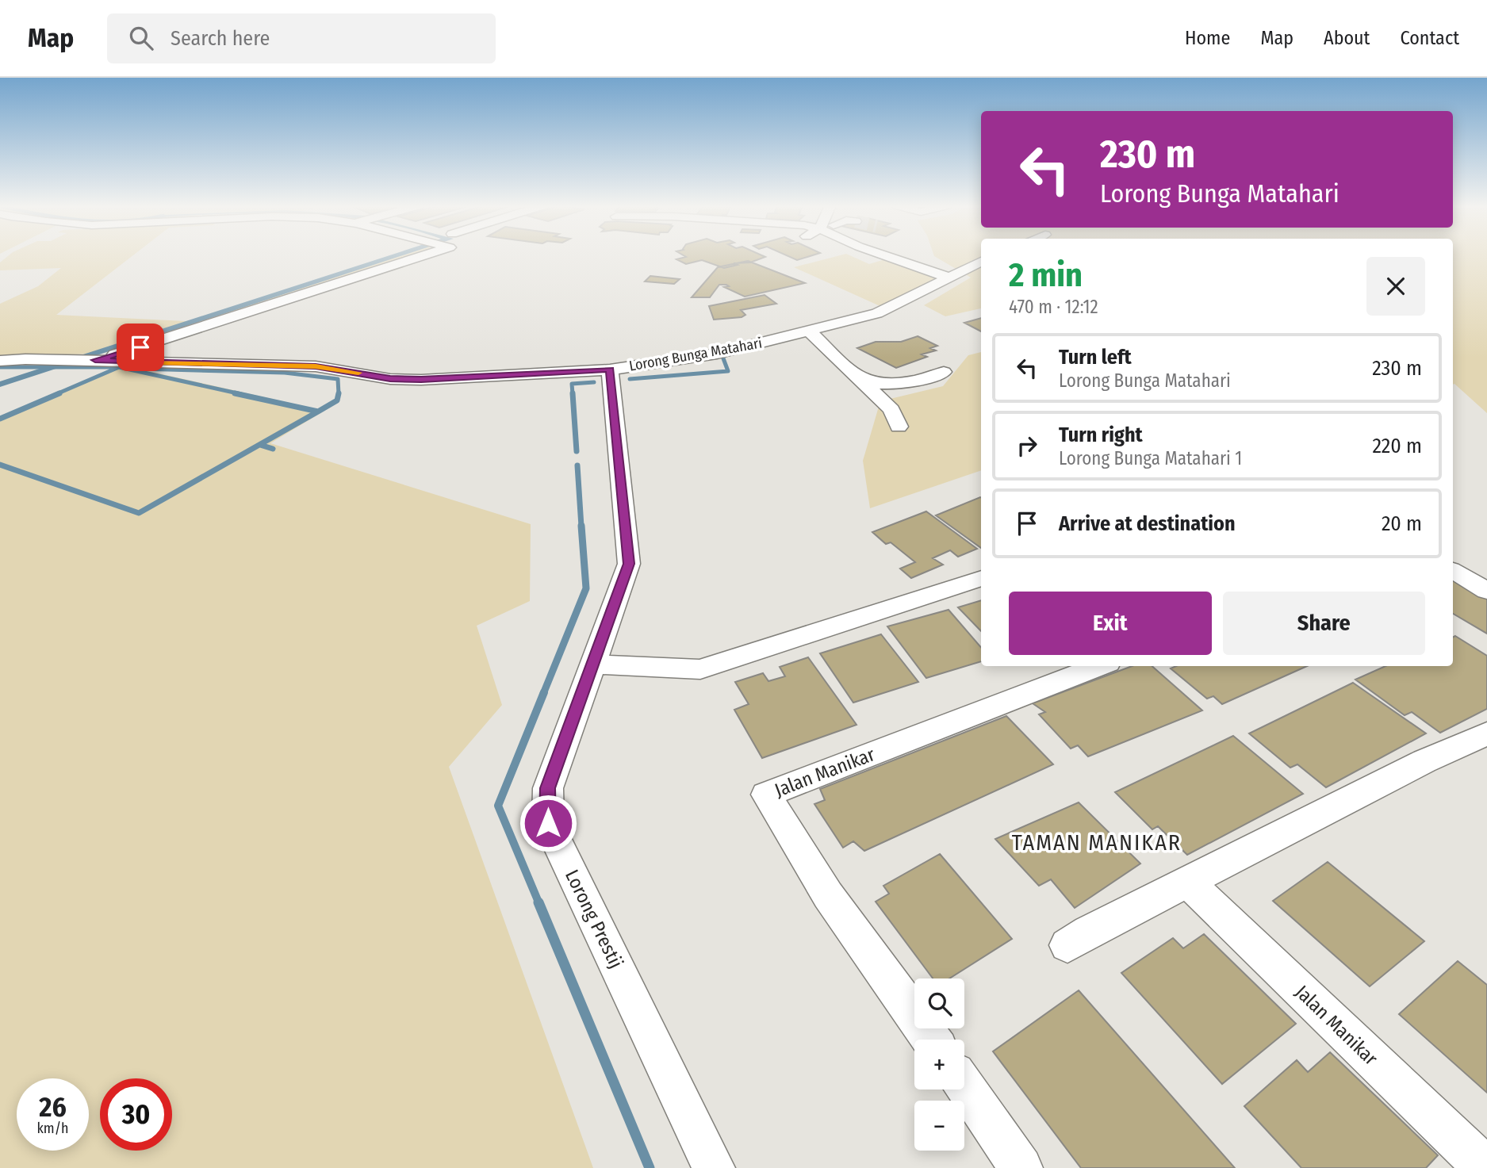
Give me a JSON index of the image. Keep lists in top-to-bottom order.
{
  "streets": {
    "street": ["Lorong Bunga Matahari", "Jalan Manikar", "Lorong Prestij"]
  },
  "crossings": [
    ["Lorong Bunga Matahari", "Lorong Prestij"]
  ],
  "districts": ["TAMAN MANIKAR"],
  "page": {
    "header": "Map",
    "search": "Search here",
    "nav": [
      "Home",
      "Map",
      "About",
      "Contact"
    ],
    "turn": ["230 m", "Lorong Bunga Matahari"],
    "heading": ["2 min", "470 m · 12:12"],
    "list": [
      {
        "name": "Turn left",
        "note": "Lorong Bunga Matahari",
        "value": "230 m"
      },
      {
        "name": "Turn right",
        "note": "Lorong Bunga Matahari 1",
        "value": "220 m"
      },
      {
        "name": "Arrive at destination",
        "value": "20 m"
      }
    ],
    "buttons": ["Exit", "Share"],
    "map_buttons": ["+", "−"],
    "speed": "26 km/h",
    "limit": "30"
  }
}
